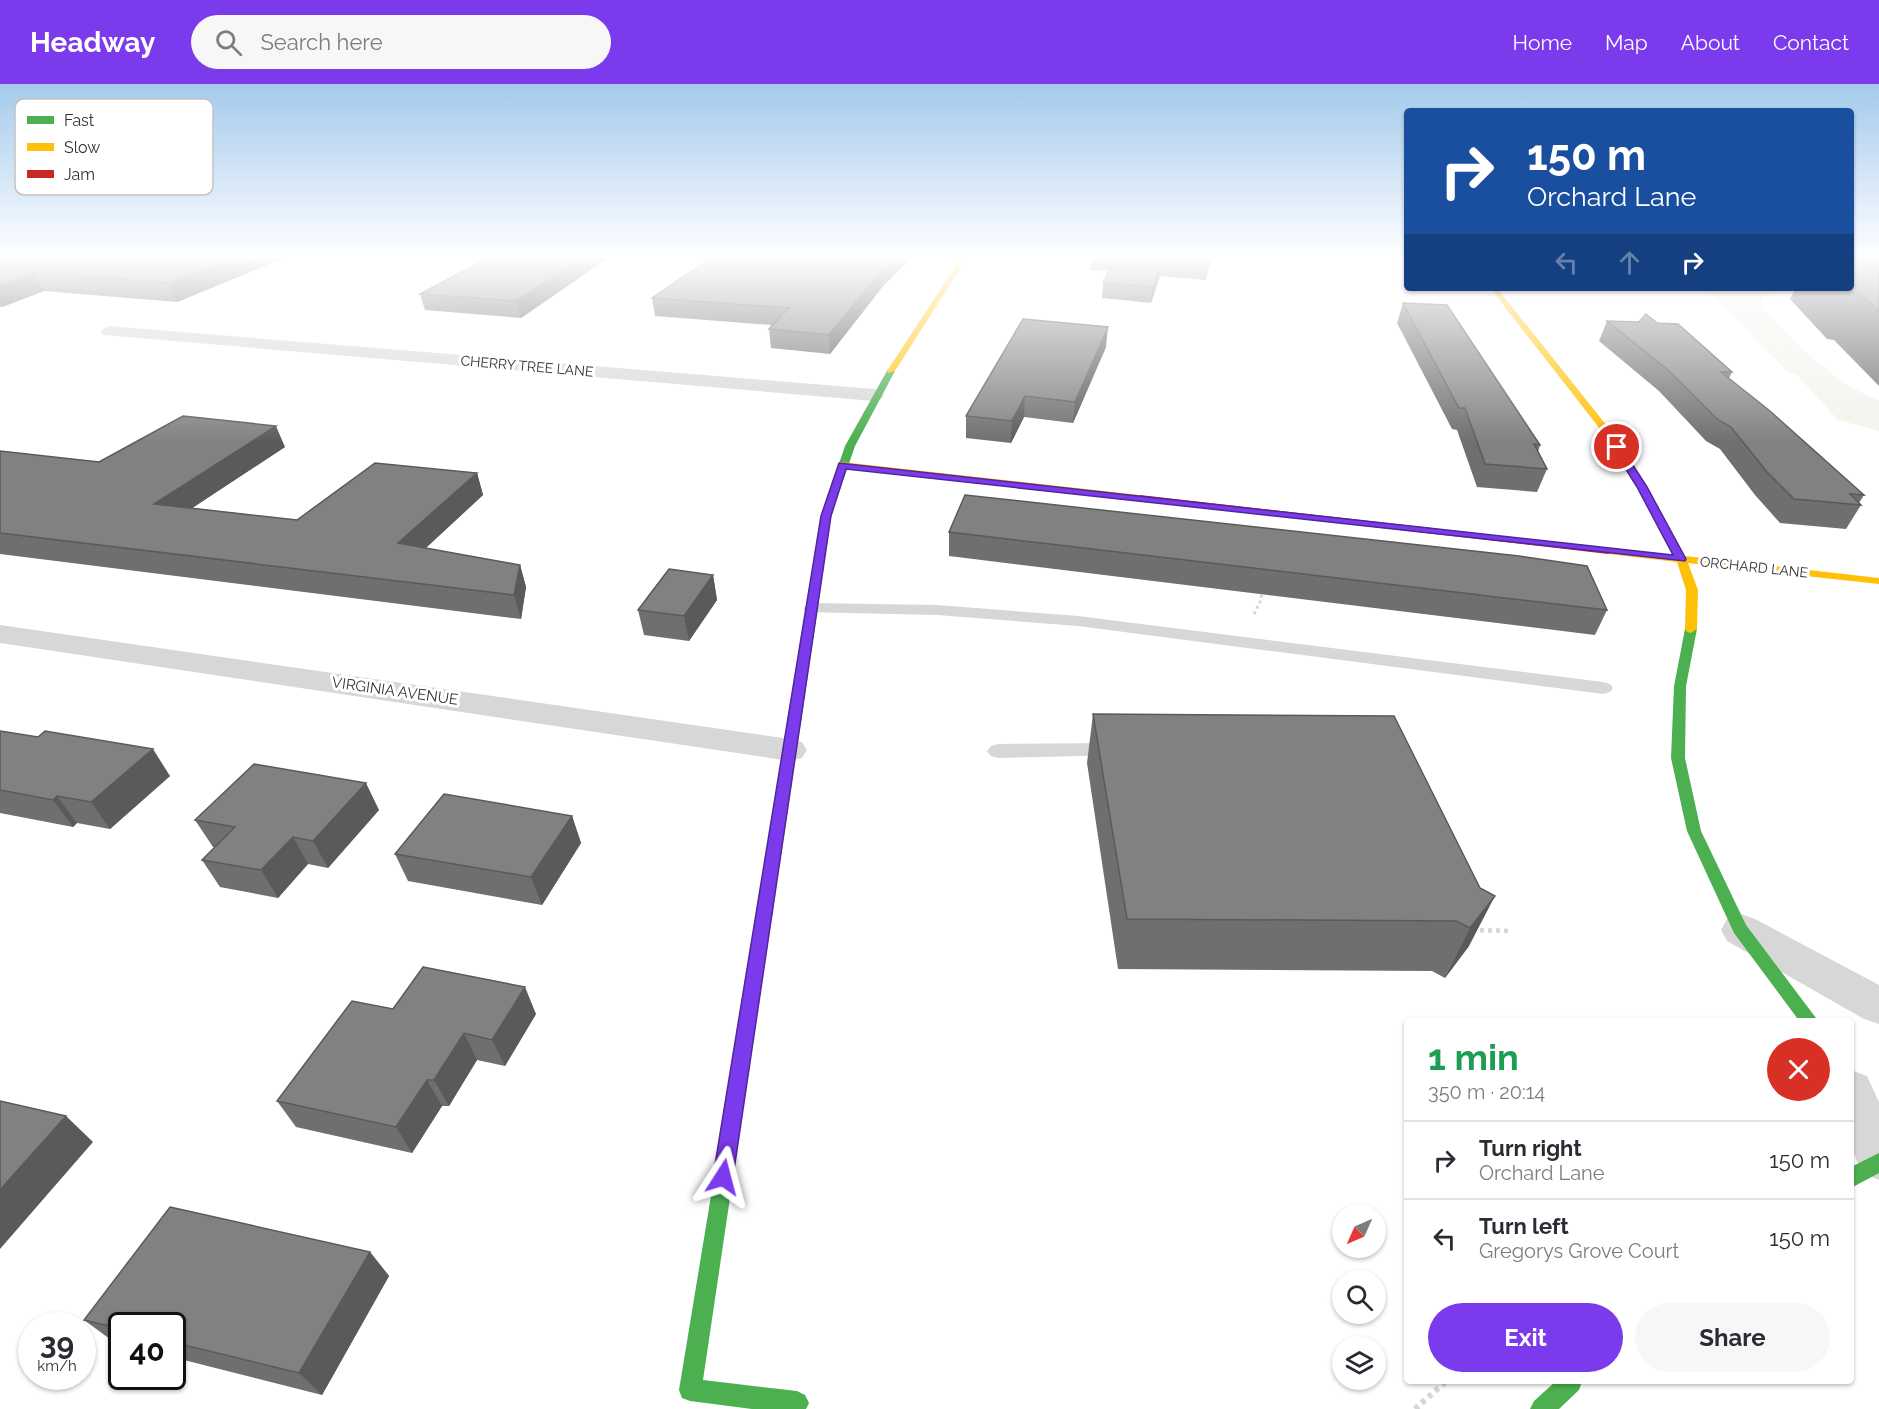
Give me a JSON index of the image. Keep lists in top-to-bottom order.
{
  "streets": {
    "street": ["CHERRY TREE LANE", "ORCHARD LANE", "VIRGINIA AVENUE"]
  },
  "legend": ["Fast", "Slow", "Jam"],
  "north": "bottom left",
  "page": {
    "header": "Headway",
    "search": "Search here",
    "nav": [
      "Home",
      "Map",
      "About",
      "Contact"
    ],
    "turn": ["150 m", "Orchard Lane"],
    "heading": ["1 min", "350 m · 20:14"],
    "list": [
      {
        "name": "Turn right",
        "note": "Orchard Lane",
        "value": "150 m"
      },
      {
        "name": "Turn left",
        "note": "Gregorys Grove Court",
        "value": "150 m"
      }
    ],
    "buttons": ["Exit", "Share"],
    "speed": "39 km/h",
    "limit": "40"
  }
}
